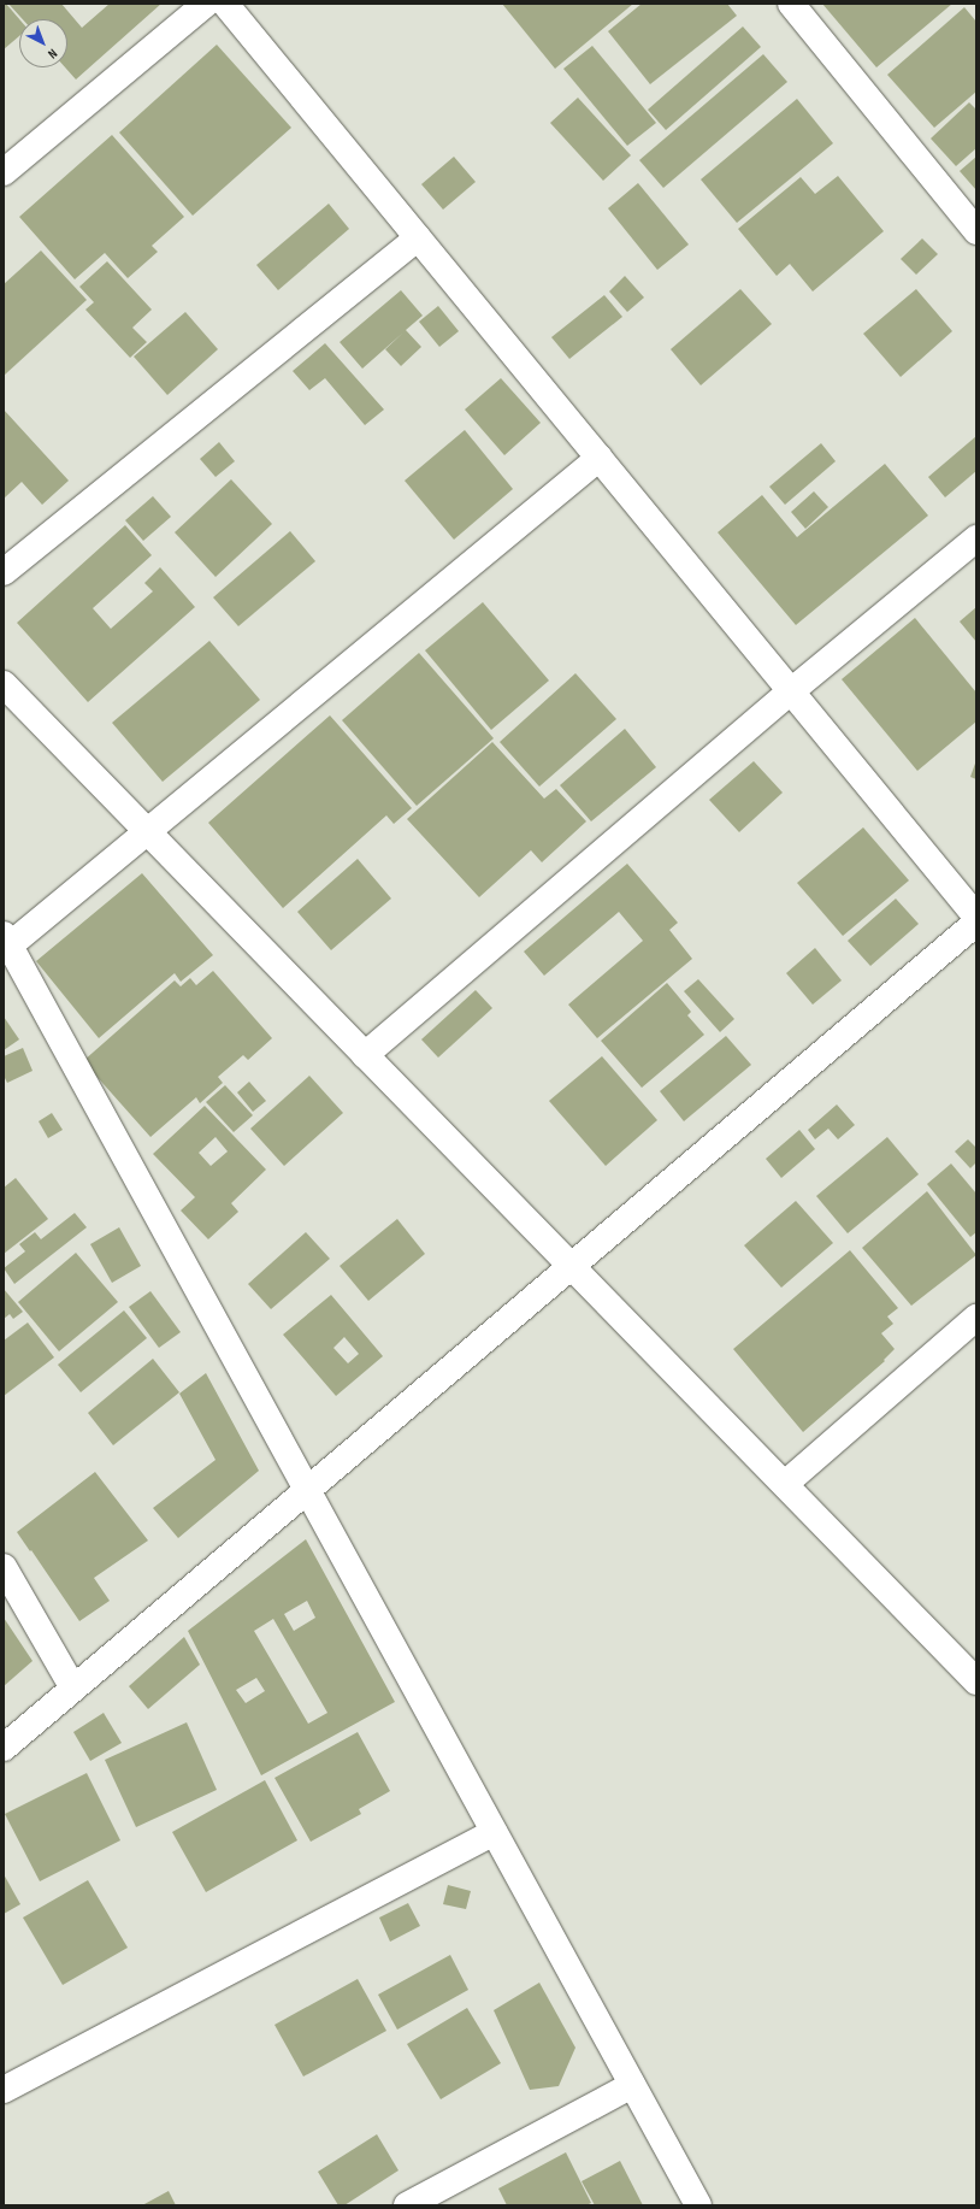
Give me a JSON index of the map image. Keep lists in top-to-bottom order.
{
  "north": "bottom right"
}
